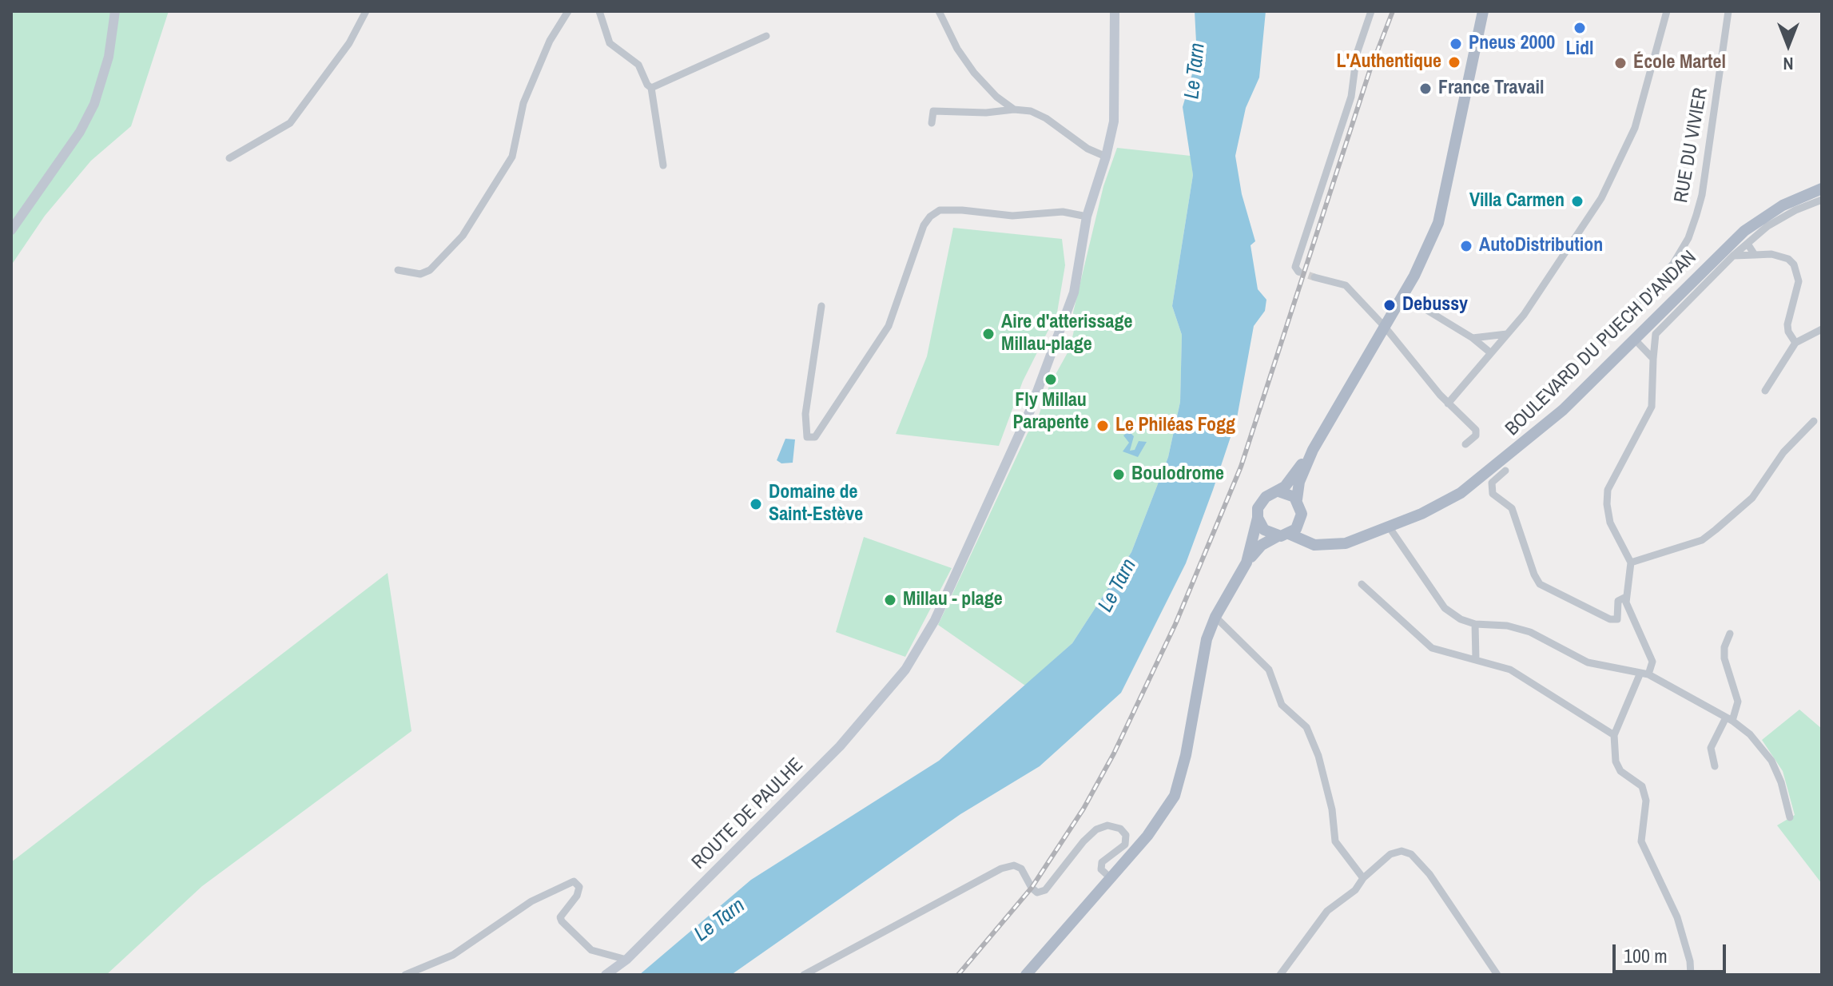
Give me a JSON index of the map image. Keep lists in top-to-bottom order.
{
  "streets": {
    "main road": ["BOULEVARD DU PUECH D'ANDAN"],
    "street": ["RUE DU VIVIER", "ROUTE DE PAULHE"]
  },
  "water": ["Le Tarn"],
  "places": [
    "Lidl",
    "Pneus 2000",
    "L'Authentique",
    "École Martel",
    "France Travail",
    "Villa Carmen",
    "AutoDistribution",
    "Debussy",
    "Aire d'atterissage Millau-plage",
    "Fly Millau Parapente",
    "Le Philéas Fogg",
    "Boulodrome",
    "Domaine de Saint-Estève",
    "Millau - plage"
  ],
  "scale_bar": "100 m",
  "north": "bottom"
}
